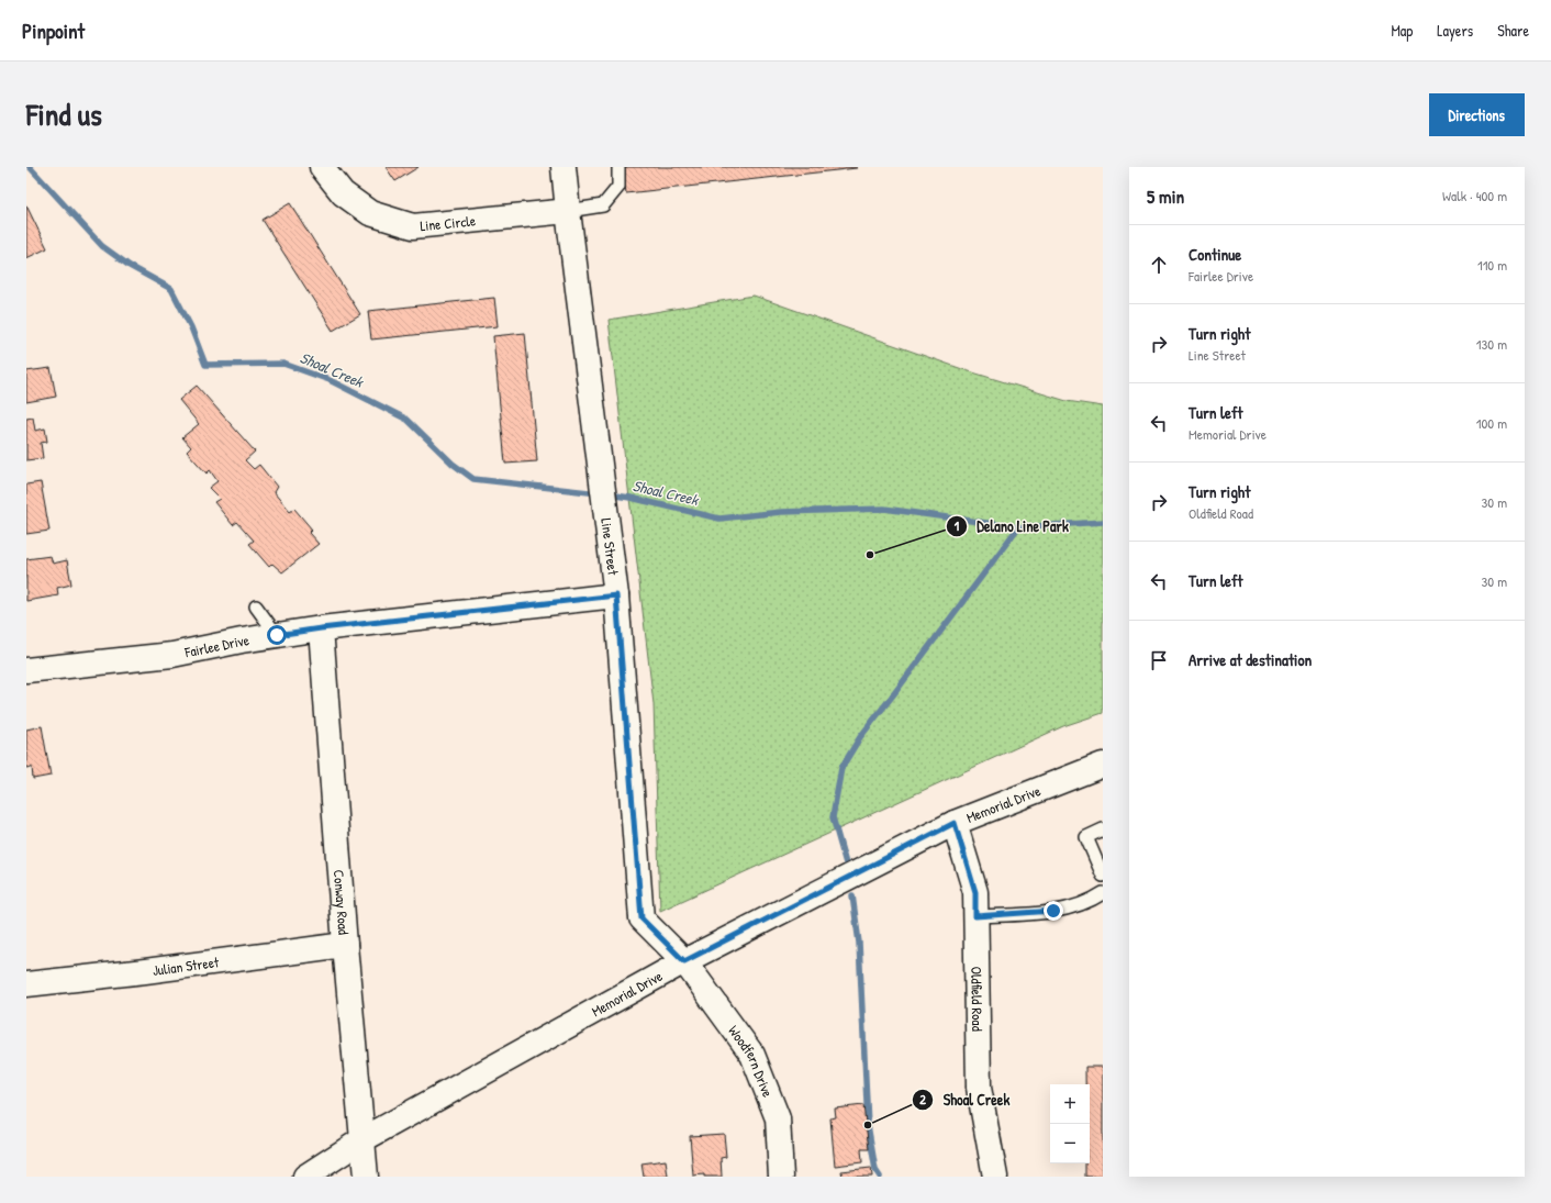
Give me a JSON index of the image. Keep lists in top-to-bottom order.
{
  "streets": {
    "street": [
      "Line Circle",
      "Line Street",
      "Fairlee Drive",
      "Memorial Drive",
      "Conway Road",
      "Julian Street",
      "Oldfield Road",
      "Woodfern Drive"
    ]
  },
  "crossings": [
    ["Line Circle", "Line Street"],
    ["Line Street", "Fairlee Drive"],
    ["Line Street", "Memorial Drive"],
    ["Line Street", "Woodfern Drive"],
    ["Fairlee Drive", "Conway Road"],
    ["Memorial Drive", "Conway Road"],
    ["Memorial Drive", "Oldfield Road"],
    ["Memorial Drive", "Woodfern Drive"],
    ["Conway Road", "Julian Street"]
  ],
  "water": ["Shoal Creek"],
  "places": ["Delano Line Park", "Shoal Creek"],
  "page": {
    "header": "Pinpoint",
    "nav": ["Map", "Layers", "Share"],
    "title": "Find us",
    "buttons": "Directions",
    "heading": ["5 min", "Walk · 400 m"],
    "list": [
      ["Continue", "Fairlee Drive", "110 m"],
      ["Turn right", "Line Street", "130 m"],
      ["Turn left", "Memorial Drive", "100 m"],
      ["Turn right", "Oldfield Road", "30 m"],
      ["Turn left", "30 m"],
      "Arrive at destination"
    ],
    "map_buttons": ["+", "−"]
  }
}
